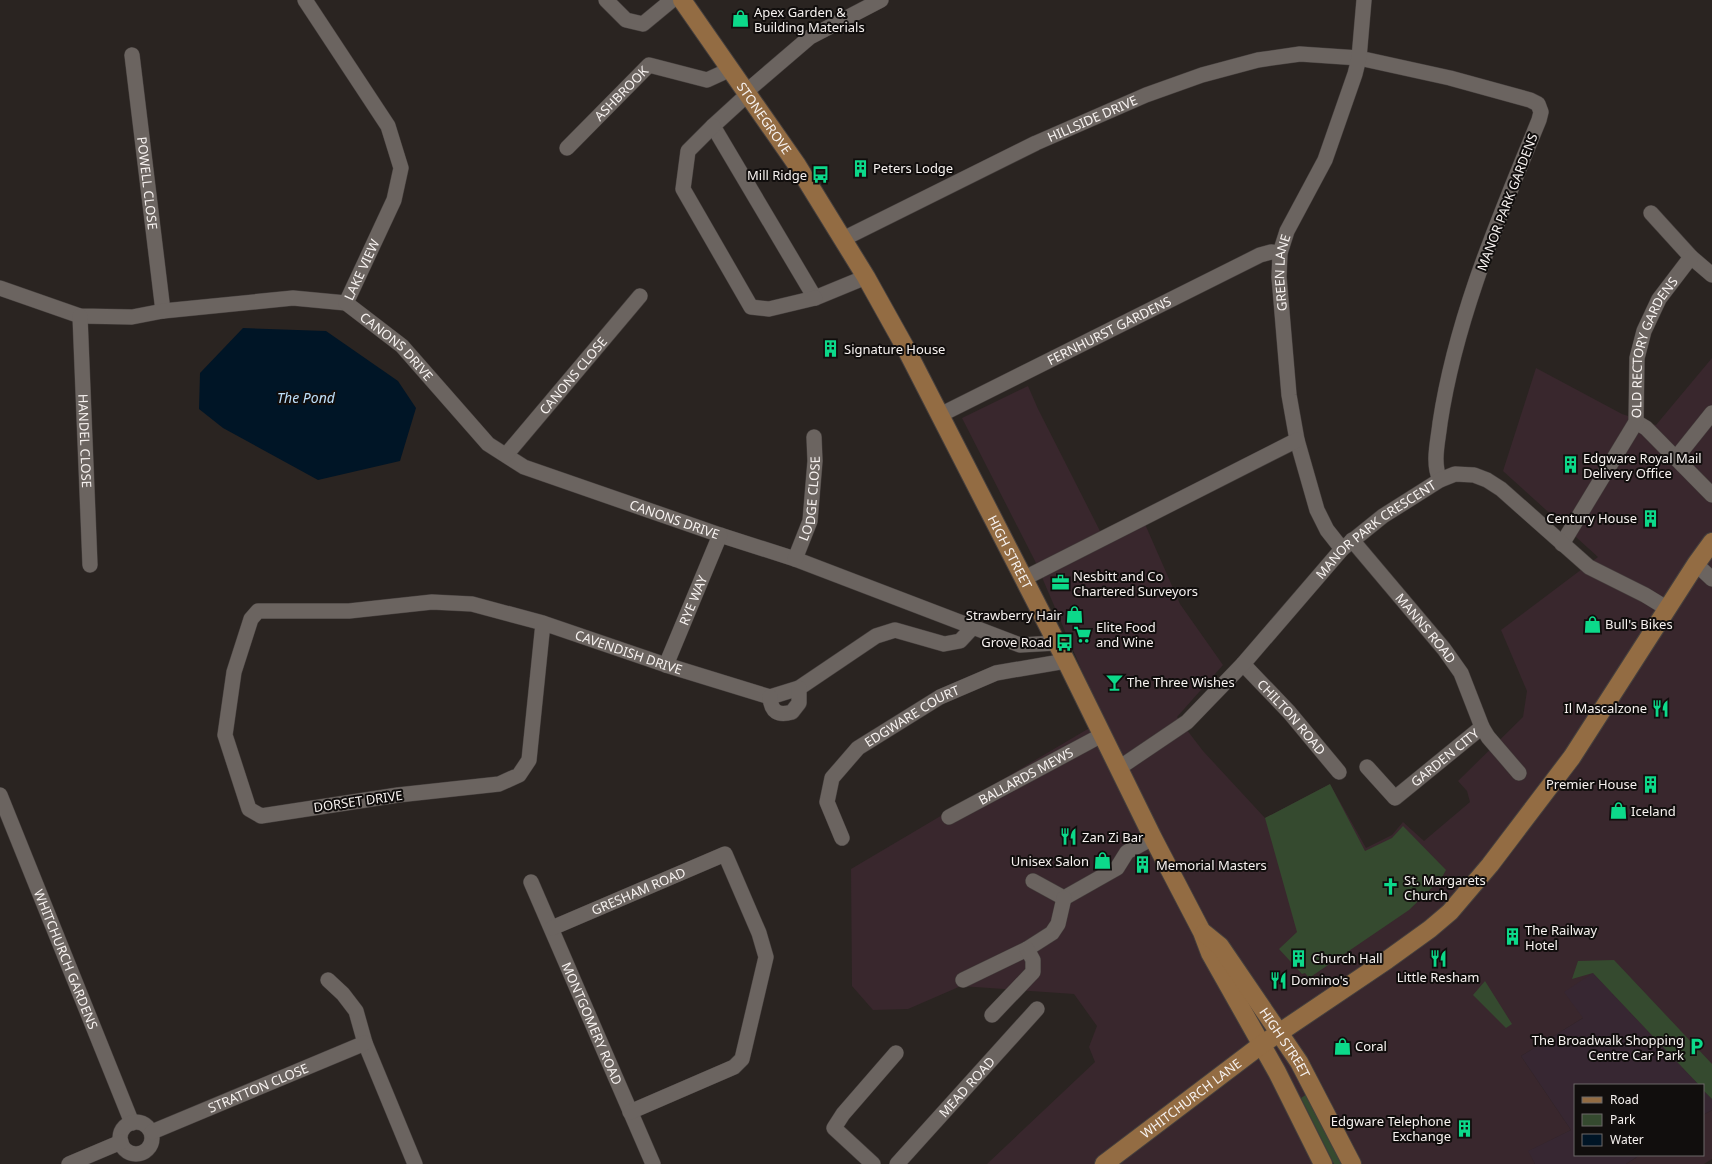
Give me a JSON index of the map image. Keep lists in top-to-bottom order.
{
  "streets": {
    "main road": ["STONEGROVE", "HIGH STREET", "WHITCHURCH LANE"],
    "street": [
      "ASHBROOK",
      "HILLSIDE DRIVE",
      "POWELL CLOSE",
      "MANOR PARK GARDENS",
      "LAKE VIEW",
      "GREEN LANE",
      "FERNHURST GARDENS",
      "CANONS DRIVE",
      "OLD RECTORY GARDENS",
      "CANONS CLOSE",
      "HANDEL CLOSE",
      "LODGE CLOSE",
      "MANOR PARK CRESCENT",
      "RYE WAY",
      "MANNS ROAD",
      "CAVENDISH DRIVE",
      "EDGWARE COURT",
      "CHILTON ROAD",
      "GARDEN CITY",
      "BALLARDS MEWS",
      "DORSET DRIVE",
      "GRESHAM ROAD",
      "WHITCHURCH GARDENS",
      "MONTGOMERY ROAD",
      "MEAD ROAD",
      "STRATTON CLOSE"
    ]
  },
  "crossings": [
    ["ASHBROOK", "STONEGROVE"],
    ["STONEGROVE", "HILLSIDE DRIVE"],
    ["STONEGROVE", "HIGH STREET"],
    ["HILLSIDE DRIVE", "MANOR PARK GARDENS"],
    ["HILLSIDE DRIVE", "GREEN LANE"],
    ["HILLSIDE DRIVE", "HIGH STREET"],
    ["POWELL CLOSE", "LAKE VIEW"],
    ["MANOR PARK GARDENS", "GREEN LANE"],
    ["MANOR PARK GARDENS", "MANOR PARK CRESCENT"],
    ["LAKE VIEW", "CANONS DRIVE"],
    ["LAKE VIEW", "HANDEL CLOSE"],
    ["GREEN LANE", "FERNHURST GARDENS"],
    ["GREEN LANE", "MANOR PARK CRESCENT"],
    ["GREEN LANE", "MANNS ROAD"],
    ["FERNHURST GARDENS", "HIGH STREET"],
    ["CANONS DRIVE", "CANONS CLOSE"],
    ["CANONS DRIVE", "LODGE CLOSE"],
    ["CANONS DRIVE", "HIGH STREET"],
    ["CANONS DRIVE", "RYE WAY"],
    ["OLD RECTORY GARDENS", "MANOR PARK CRESCENT"],
    ["MANOR PARK CRESCENT", "HIGH STREET"],
    ["MANOR PARK CRESCENT", "MANNS ROAD"],
    ["MANOR PARK CRESCENT", "CHILTON ROAD"],
    ["MANOR PARK CRESCENT", "WHITCHURCH LANE"],
    ["HIGH STREET", "EDGWARE COURT"],
    ["HIGH STREET", "BALLARDS MEWS"],
    ["HIGH STREET", "WHITCHURCH LANE"],
    ["RYE WAY", "CAVENDISH DRIVE"],
    ["MANNS ROAD", "GARDEN CITY"],
    ["CAVENDISH DRIVE", "DORSET DRIVE"],
    ["GRESHAM ROAD", "MONTGOMERY ROAD"],
    ["WHITCHURCH GARDENS", "STRATTON CLOSE"]
  ],
  "water": ["The Pond"],
  "places": {
    "shop": [
      "Apex Garden & Building Materials",
      "Strawberry Hair",
      "Bull's Bikes",
      "Iceland",
      "Unisex Salon",
      "Coral"
    ],
    "building": [
      "Peters Lodge",
      "Signature House",
      "Edgware Royal Mail Delivery Office",
      "Century House",
      "Premier House",
      "Memorial Masters",
      "The Railway Hotel",
      "Church Hall",
      "Edgware Telephone Exchange"
    ],
    "bus stop": ["Mill Ridge", "Grove Road"],
    "office": ["Nesbitt and Co Chartered Surveyors"],
    "supermarket": ["Elite Food and Wine"],
    "bar": ["The Three Wishes"],
    "restaurant": [
      "Il Mascalzone",
      "Zan Zi Bar",
      "Little Resham",
      "Domino's"
    ],
    "church": ["St. Margarets Church"],
    "parking": ["The Broadwalk Shopping Centre Car Park"]
  },
  "legend": ["Road", "Park", "Water"]
}
